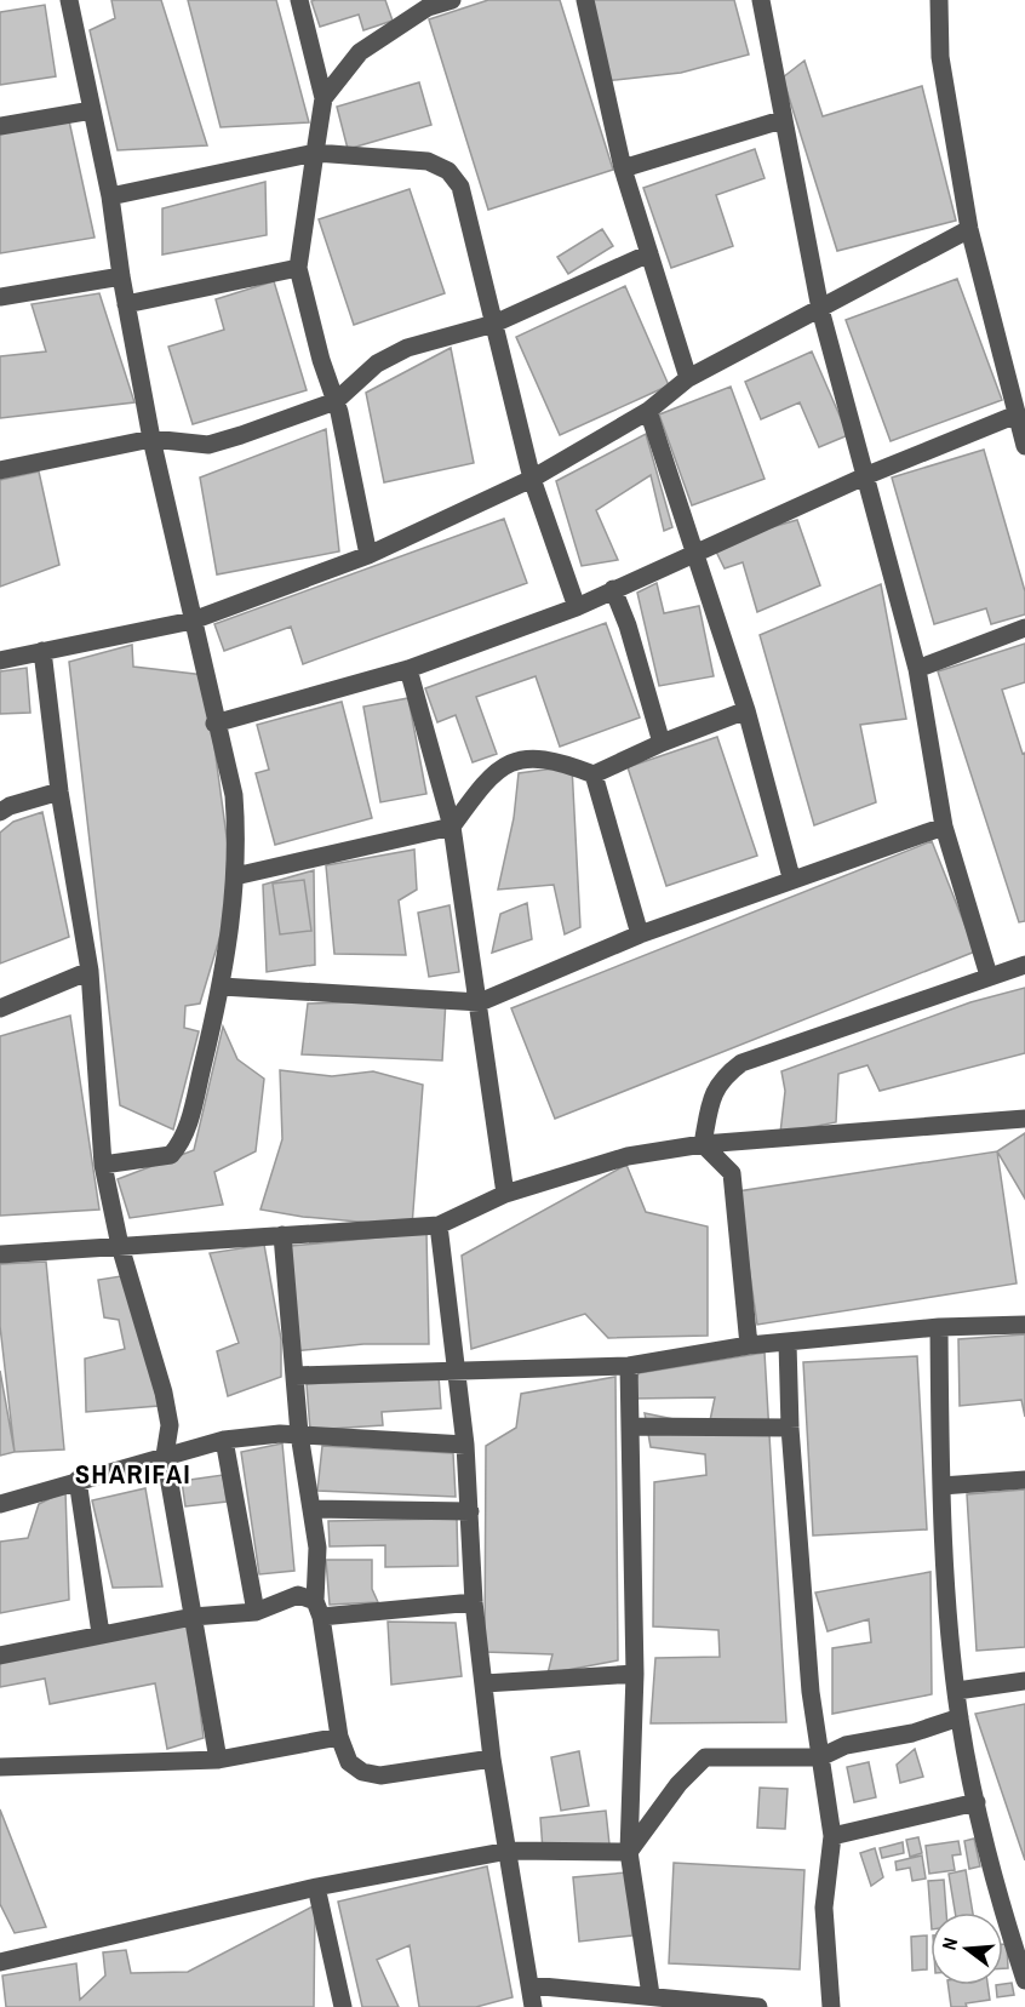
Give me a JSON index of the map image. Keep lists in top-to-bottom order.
{
  "districts": ["SHARIFAI"],
  "north": "left"
}
